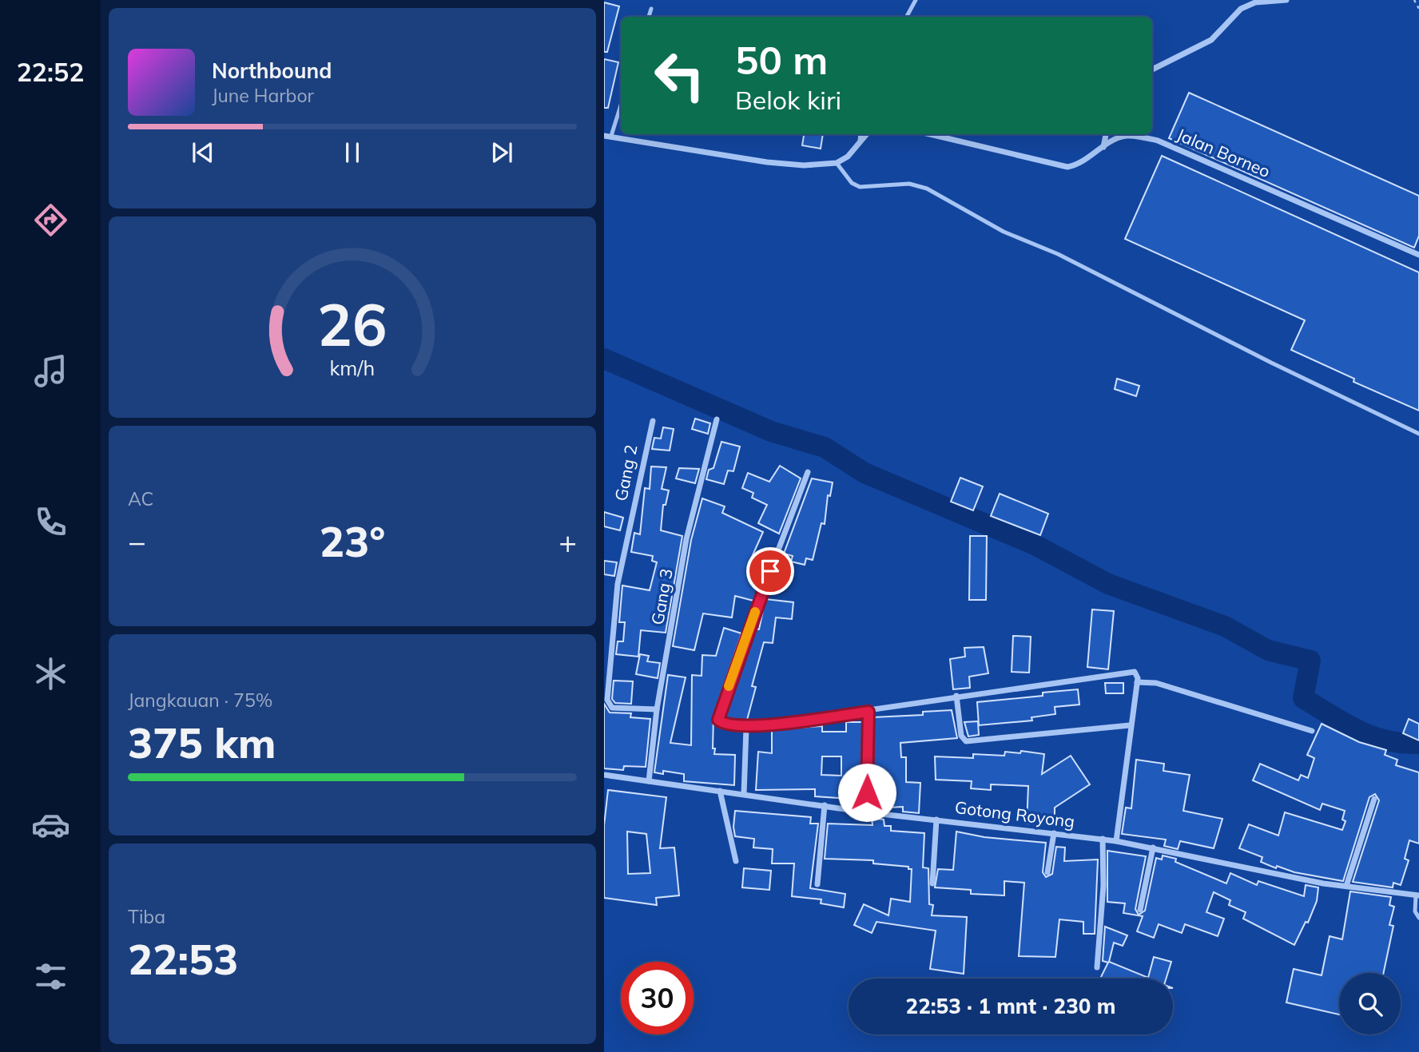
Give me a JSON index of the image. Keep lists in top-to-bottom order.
{
  "streets": {
    "street": [
      "Jalan Borneo",
      "Gang 2",
      "Gang 3",
      "Gotong Royong"
    ]
  },
  "crossings": [
    ["Gang 2", "Gang 3"],
    ["Gang 3", "Gotong Royong"]
  ],
  "page": {
    "tabs": "22:52",
    "turn": ["50 m", "Belok kiri"],
    "song": ["Northbound", "June Harbor"],
    "tile": [
      "AC",
      ["Jangkauan · 75%", "375 km"],
      ["Tiba", "22:53"]
    ],
    "heat": ["−", "23°", "+"],
    "limit": "30",
    "trip": "22:53 · 1 mnt · 230 m",
    "gauge": ["26", "km/h"]
  }
}
